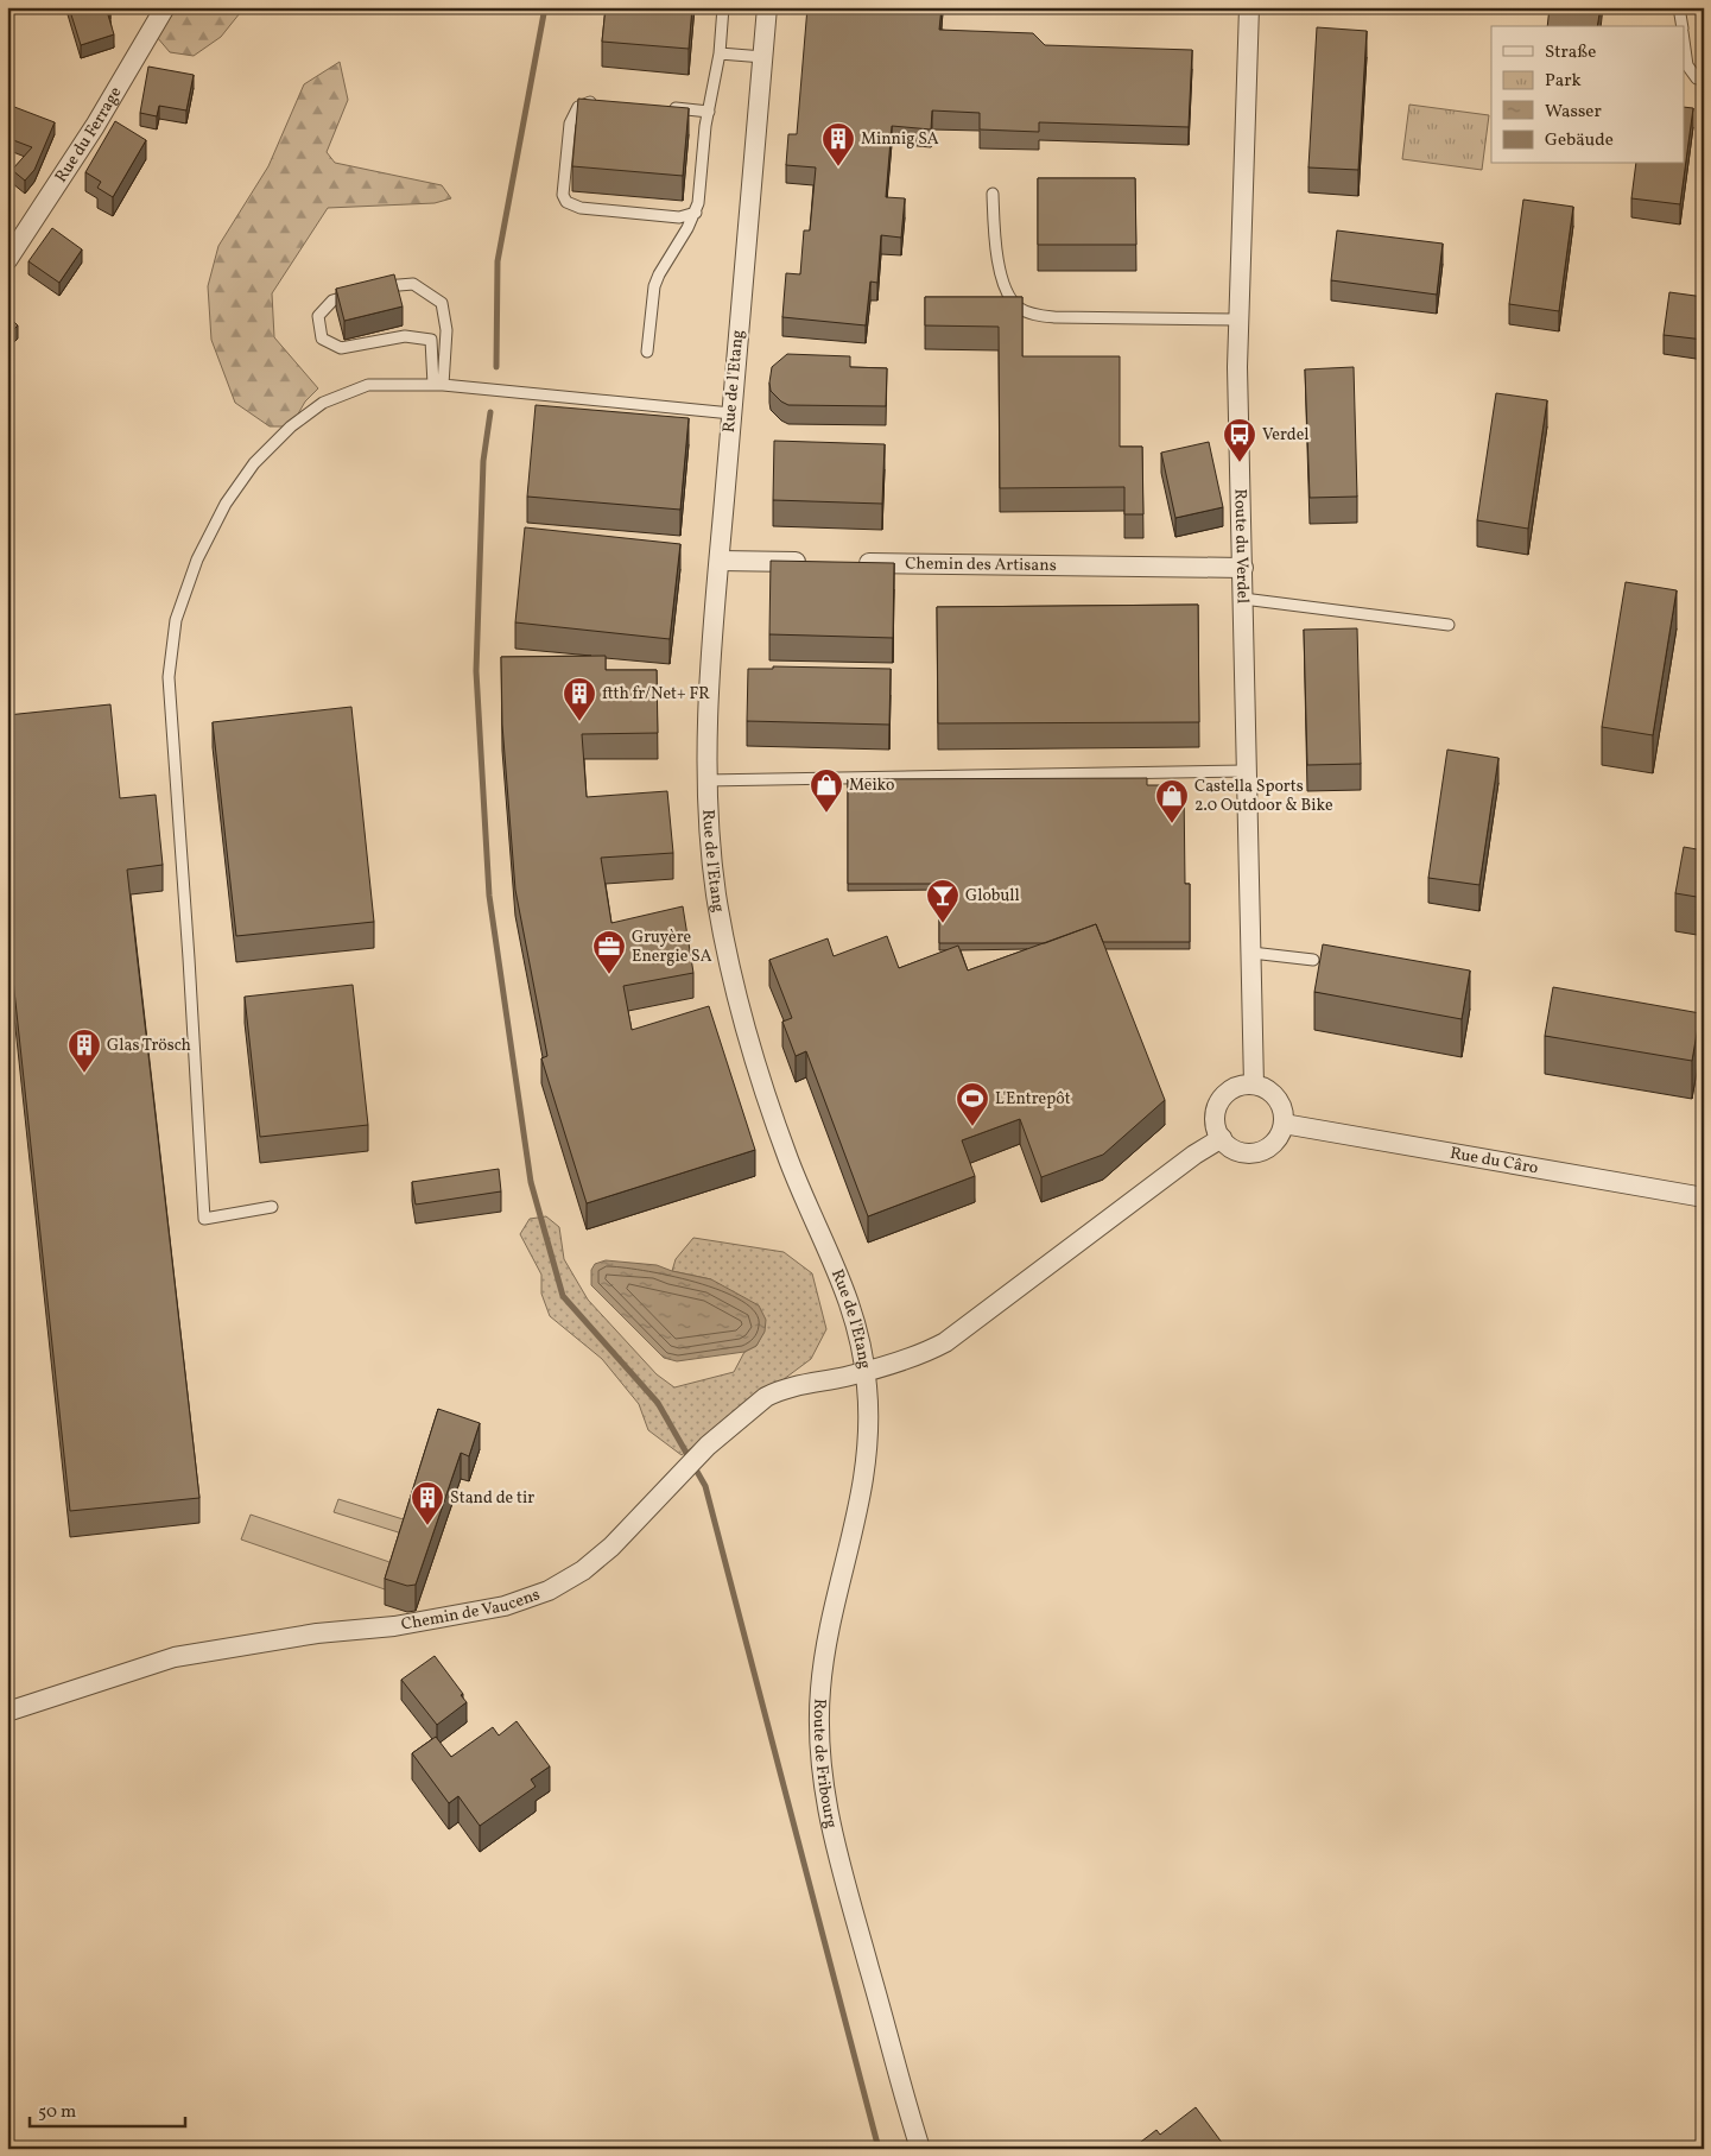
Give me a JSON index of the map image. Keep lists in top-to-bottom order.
{
  "streets": {
    "street": [
      "Rue du Ferrage",
      "Rue de l'Etang",
      "Route du Verdel",
      "Chemin des Artisans",
      "Rue du Câro",
      "Chemin de Vaucens",
      "Route de Fribourg"
    ]
  },
  "crossings": [
    ["Rue de l'Etang", "Route du Verdel"],
    ["Rue de l'Etang", "Rue du Câro"],
    ["Rue de l'Etang", "Chemin de Vaucens"],
    ["Rue de l'Etang", "Route de Fribourg"],
    ["Route du Verdel", "Chemin des Artisans"],
    ["Route du Verdel", "Rue du Câro"],
    ["Chemin de Vaucens", "Route de Fribourg"]
  ],
  "places": {
    "building": [
      "Minnig SA",
      "ftth fr/Net+ FR",
      "Glas Trösch",
      "Stand de tir"
    ],
    "bus stop": ["Verdel"],
    "shop": ["Meiko", "Castella Sports 2.0 Outdoor & Bike"],
    "bar": ["Globull"],
    "office": ["Gruyère Energie SA"],
    "sports": ["L'Entrepôt"]
  },
  "legend": [
    "Straße",
    "Park",
    "Wasser",
    "Gebäude"
  ],
  "scale_bar": "50 m"
}
